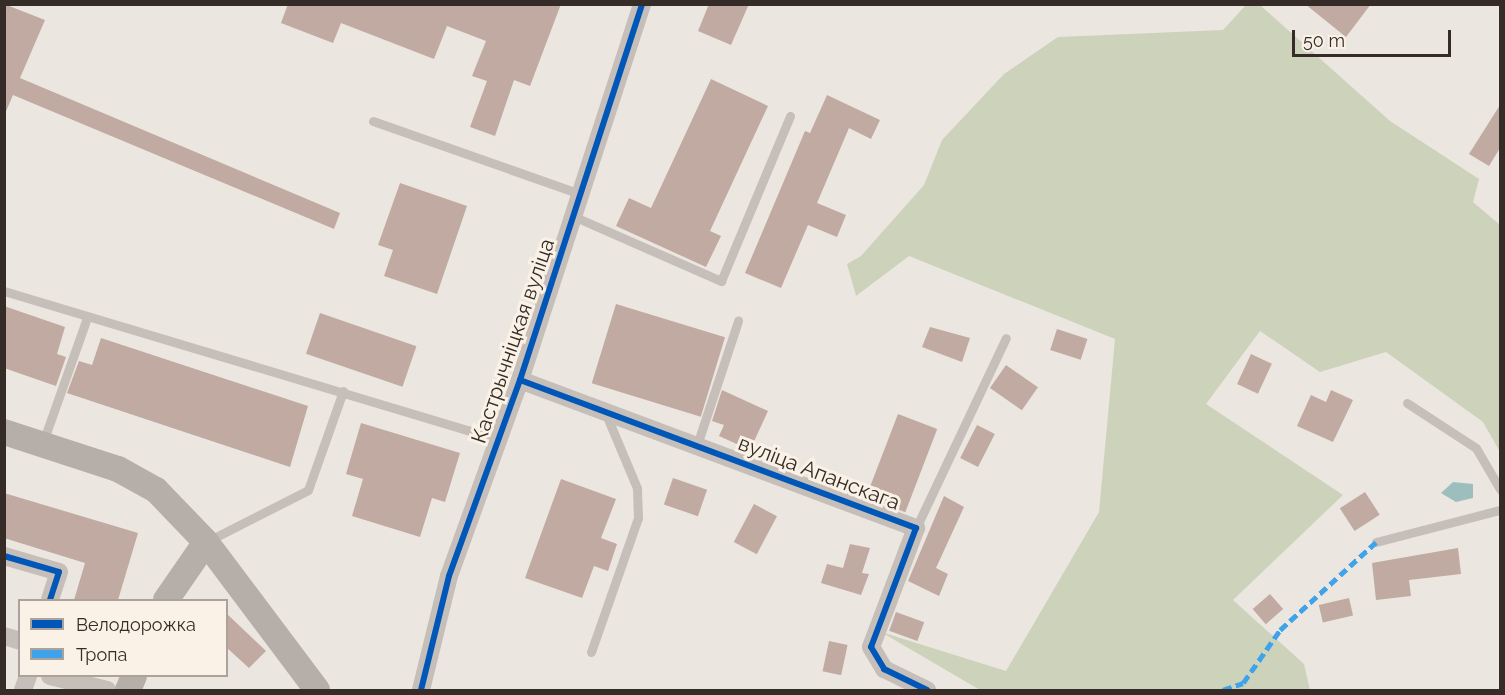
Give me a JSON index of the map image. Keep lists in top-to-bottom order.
{
  "streets": {
    "street": ["Кастрычніцкая вуліца", "вуліца Апанскага"]
  },
  "crossings": [
    ["Кастрычніцкая вуліца", "вуліца Апанскага"]
  ],
  "legend": ["Велодорожка", "Тропа"],
  "scale_bar": "50 m"
}
